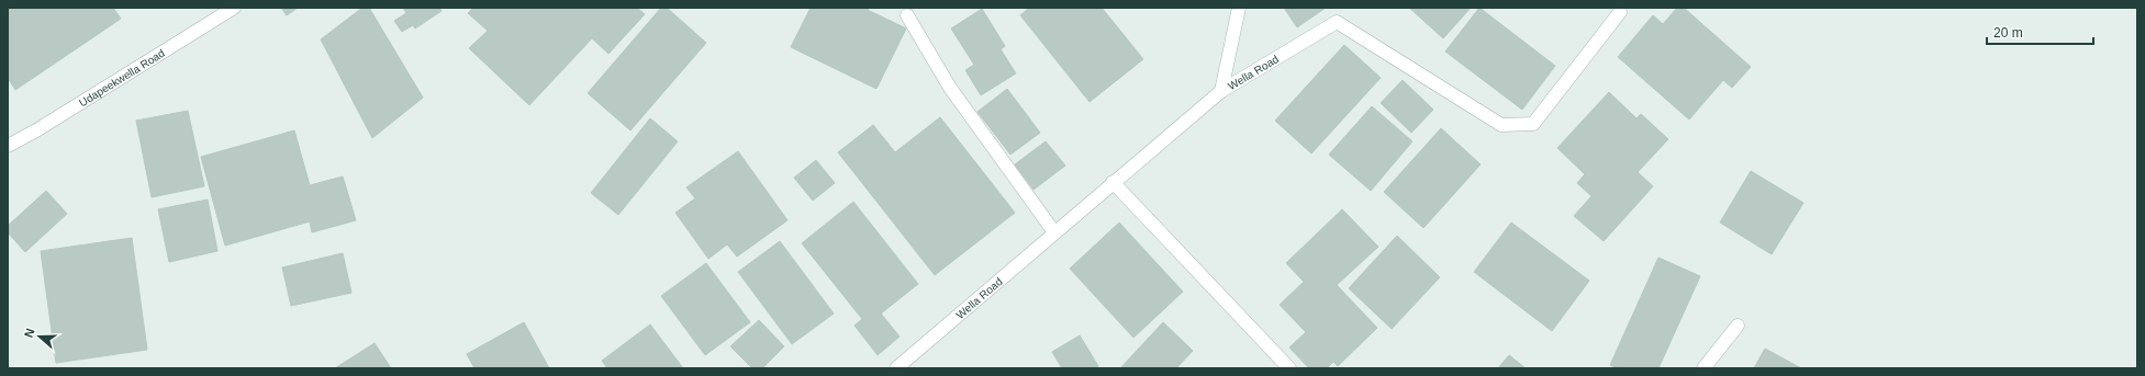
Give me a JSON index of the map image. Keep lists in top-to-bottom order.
{
  "streets": {
    "street": ["Wella Road", "Udapeekwella Road"]
  },
  "scale_bar": "20 m",
  "north": "left"
}
